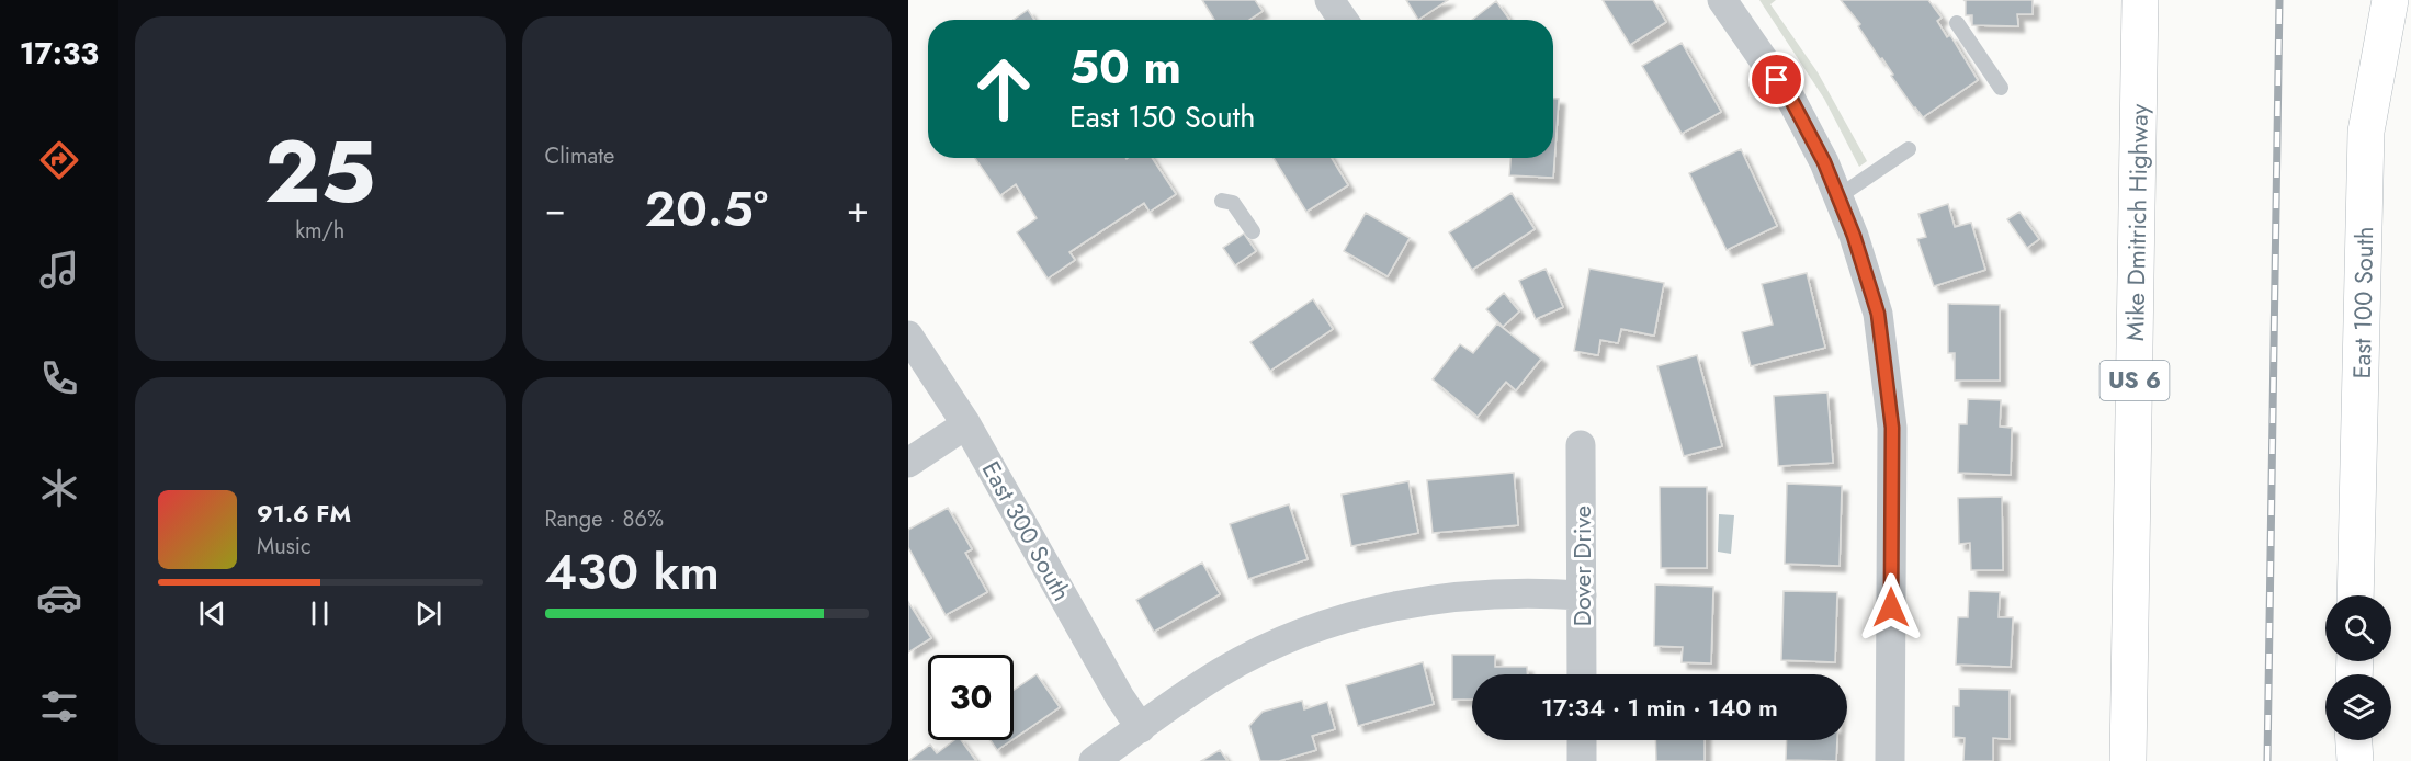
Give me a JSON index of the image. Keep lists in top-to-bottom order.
{
  "streets": {
    "main road": ["Mike Dmitrich Highway", "East 100 South", "US 6"],
    "street": ["East 300 South", "Dover Drive"]
  },
  "page": {
    "tabs": "17:33",
    "tile": [
      ["25", "km/h"],
      "Climate",
      ["Range · 86%", "430 km"]
    ],
    "turn": ["50 m", "East 150 South"],
    "heat": ["−", "20.5°", "+"],
    "song": ["91.6 FM", "Music"],
    "limit": "30",
    "trip": "17:34 · 1 min · 140 m"
  }
}
